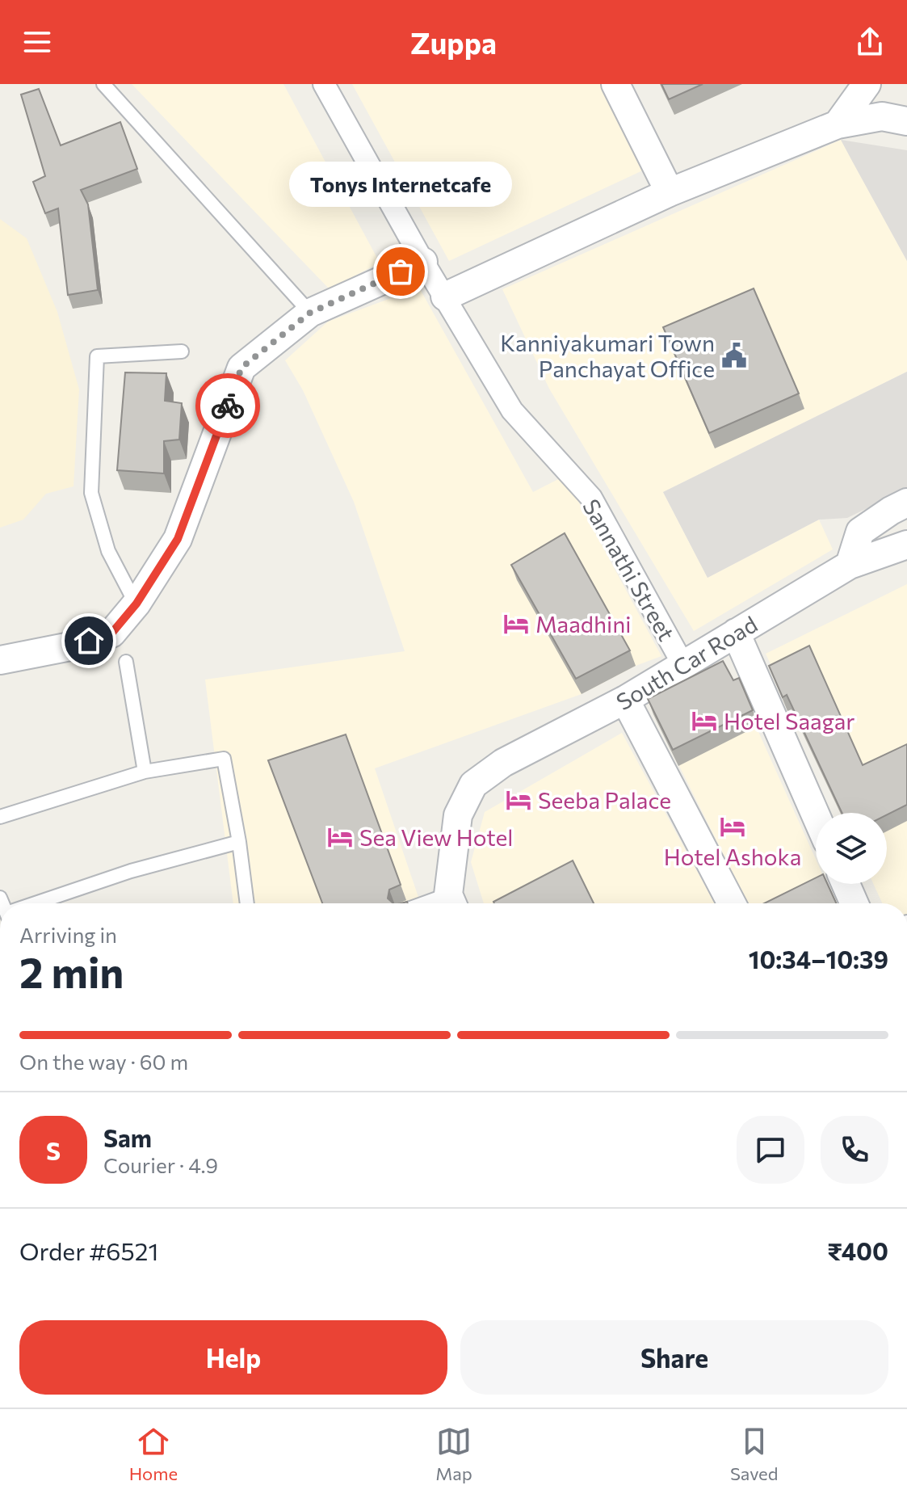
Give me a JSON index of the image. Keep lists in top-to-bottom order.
{
  "streets": {
    "street": ["Sannathi Street", "South Car Road"]
  },
  "crossings": [
    ["Sannathi Street", "South Car Road"]
  ],
  "places": {
    "other": ["Tonys Internetcafe"],
    "public building": ["Kanniyakumari Town Panchayat Office"],
    "hotel": [
      "Maadhini",
      "Hotel Saagar",
      "Seeba Palace",
      "Hotel Ashoka",
      "Sea View Hotel"
    ]
  },
  "page": {
    "header": "Zuppa",
    "bubble": "Tonys Internetcafe",
    "heading": ["2 min", "Arriving in", "10:34–10:39"],
    "panel": [
      "Sam",
      "Courier · 4.9",
      "Order #6521",
      "₹400"
    ],
    "bar": "On the way · 60 m",
    "round": "S",
    "buttons": ["Help", "Share"],
    "tabs": ["Home", "Map", "Saved"]
  }
}
